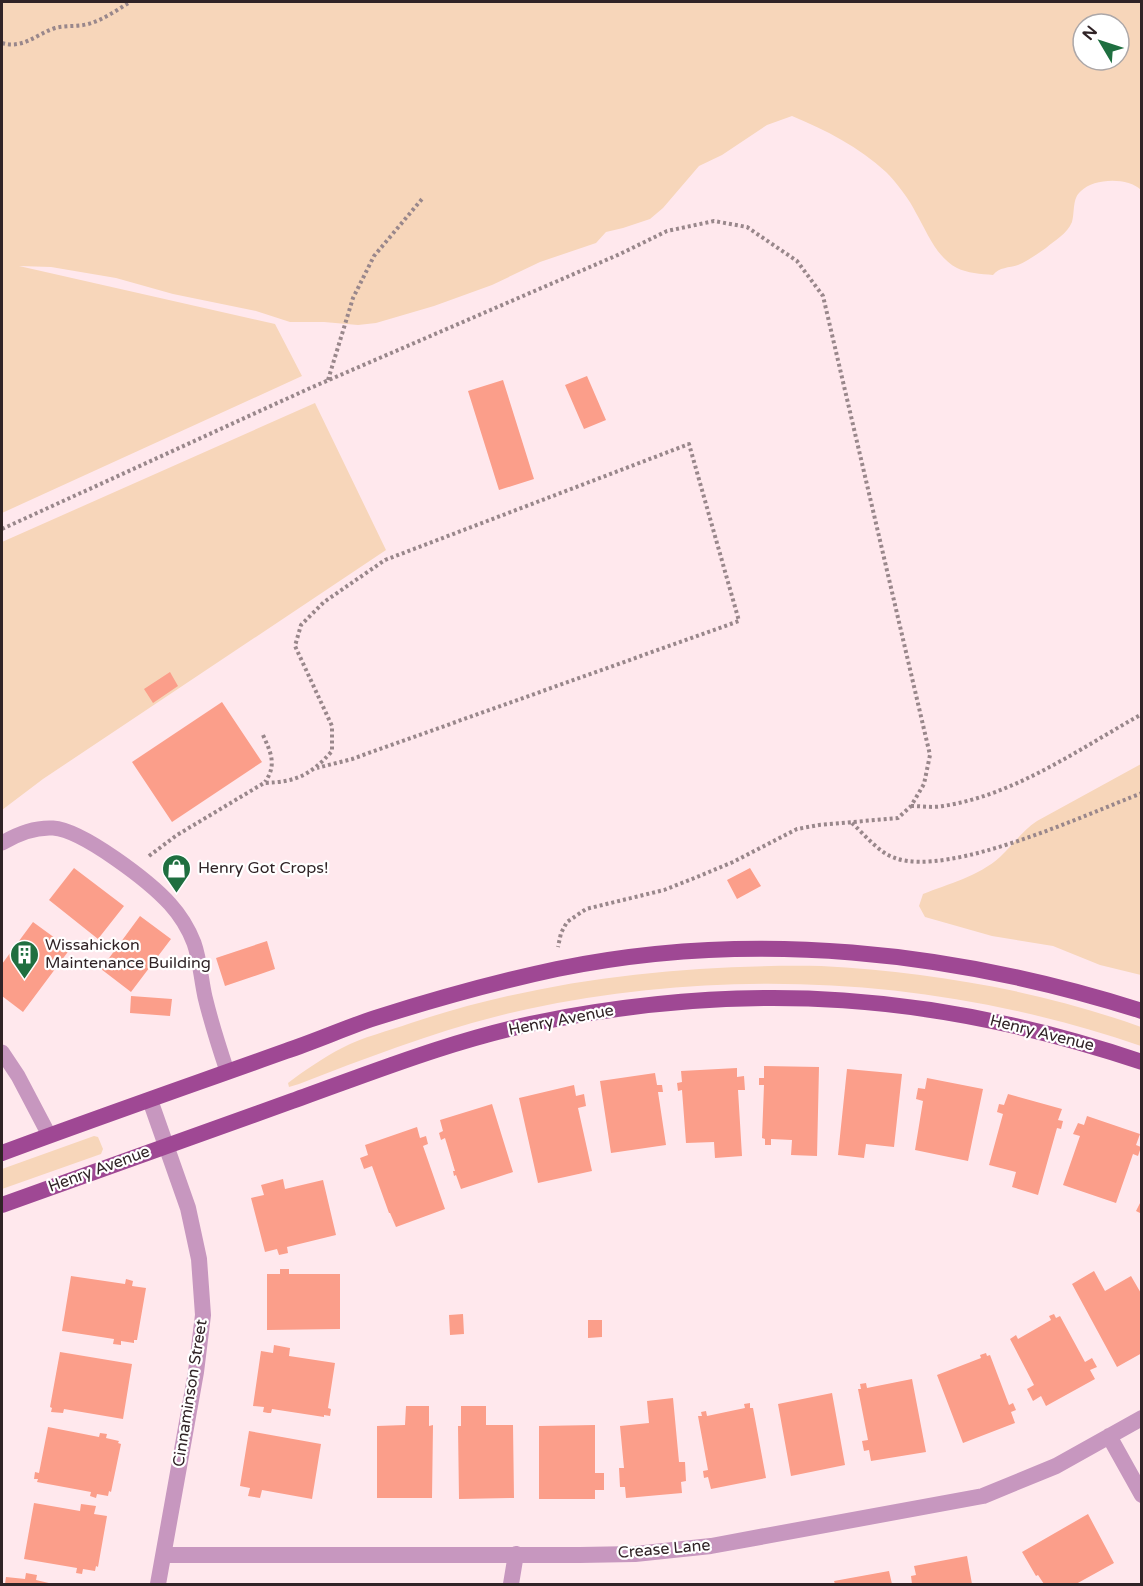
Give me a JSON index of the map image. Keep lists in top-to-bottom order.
{
  "streets": {
    "main road": ["Henry Avenue"],
    "street": ["Cinnaminson Street", "Crease Lane"]
  },
  "crossings": [
    ["Henry Avenue", "Cinnaminson Street"],
    ["Cinnaminson Street", "Crease Lane"]
  ],
  "places": {
    "shop": ["Henry Got Crops!"],
    "building": ["Wissahickon Maintenance Building"]
  },
  "north": "top left"
}
